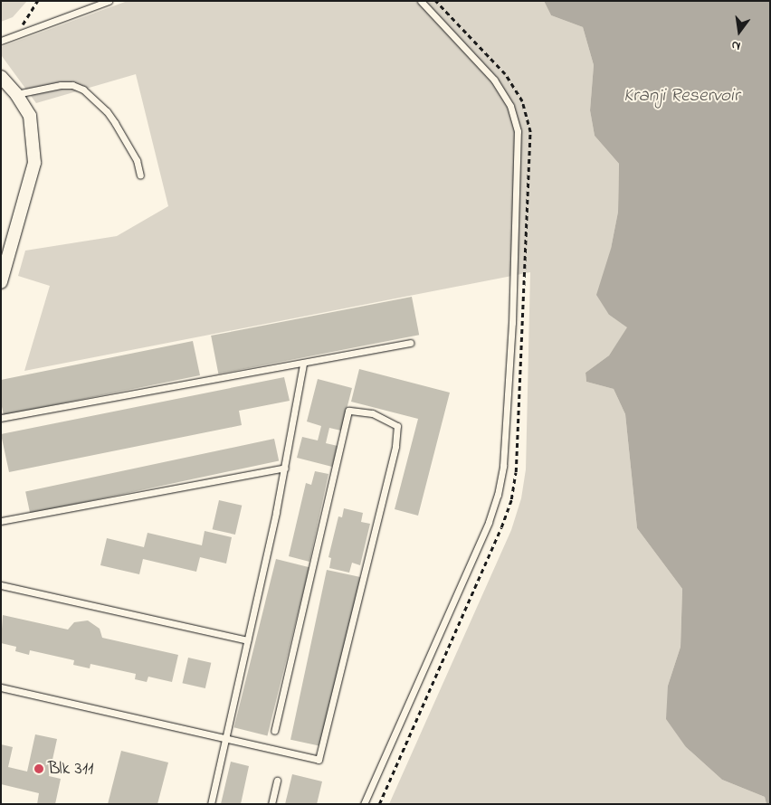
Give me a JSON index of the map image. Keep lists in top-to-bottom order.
{
  "water": ["Kranji Reservoir"],
  "places": ["Blk 311"],
  "north": "bottom"
}
